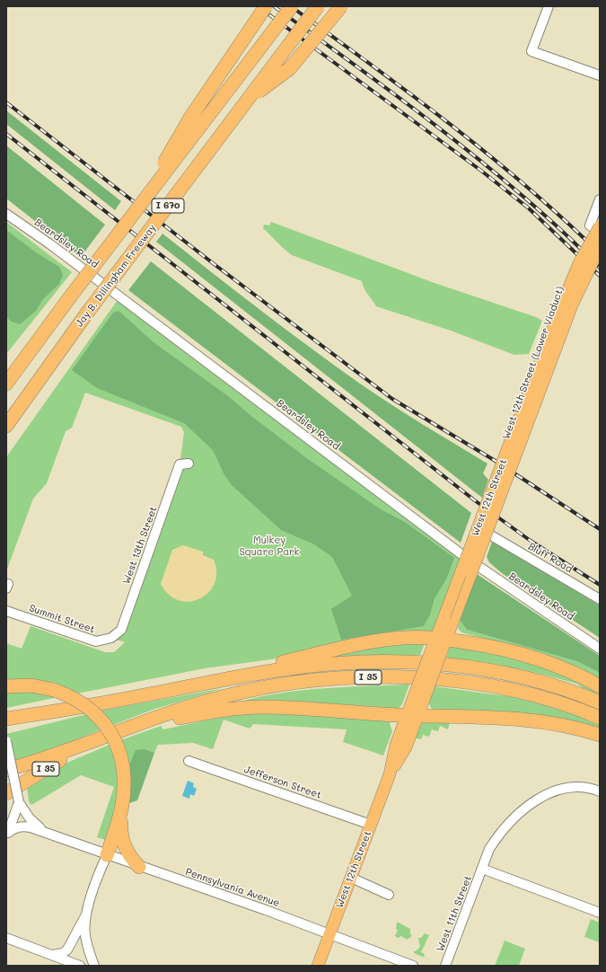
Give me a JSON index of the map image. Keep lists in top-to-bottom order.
{
  "streets": {
    "highway": ["I 670", "Jay B. Dillingham Freeway", "I 35"],
    "main road": ["West 12th Street"],
    "street": [
      "Beardsley Road",
      "West 12th Street (Lower Viaduct)",
      "West 13th Street",
      "Bluff Road",
      "Summit Street",
      "Jefferson Street",
      "Pennsylvania Avenue",
      "West 11th Street"
    ]
  },
  "crossings": [
    ["Beardsley Road", "West 12th Street (Lower Viaduct)"],
    ["West 12th Street", "Jefferson Street"],
    ["West 12th Street", "Pennsylvania Avenue"],
    ["West 13th Street", "Summit Street"]
  ],
  "parks": ["Mulkey Square Park"]
}
